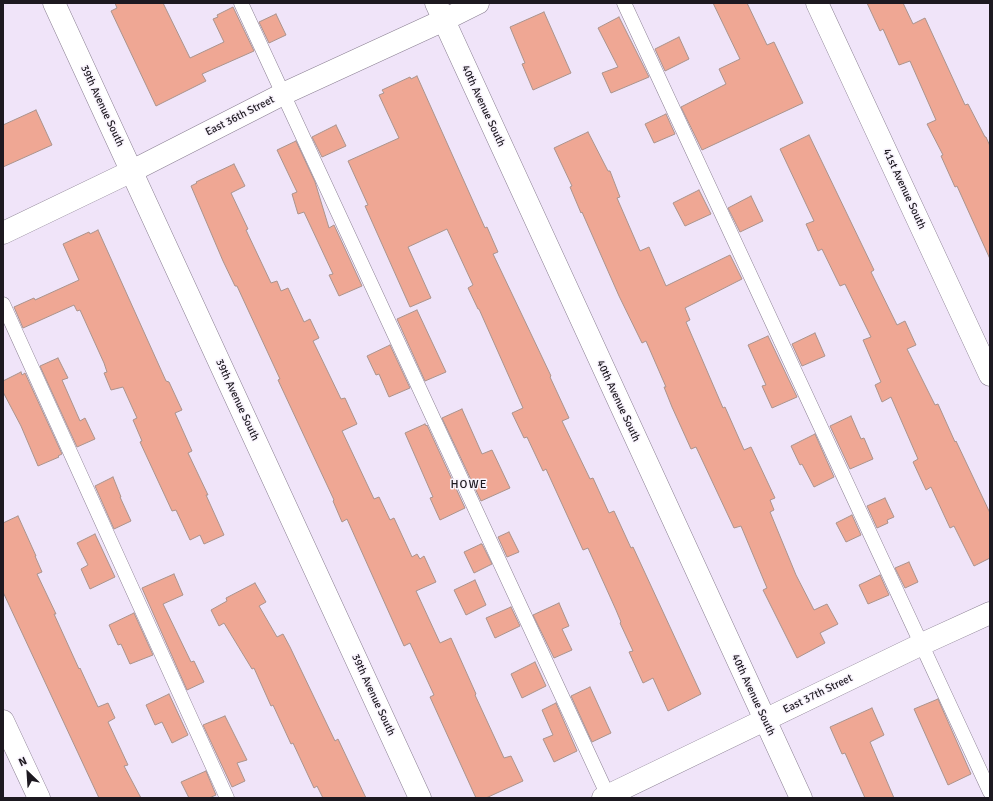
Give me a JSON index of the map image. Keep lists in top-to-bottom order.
{
  "streets": {
    "street": [
      "39th Avenue South",
      "40th Avenue South",
      "East 36th Street",
      "41st Avenue South",
      "East 37th Street"
    ]
  },
  "crossings": [
    ["39th Avenue South", "East 36th Street"],
    ["40th Avenue South", "East 36th Street"],
    ["40th Avenue South", "East 37th Street"]
  ],
  "districts": ["HOWE"],
  "north": "top left"
}
